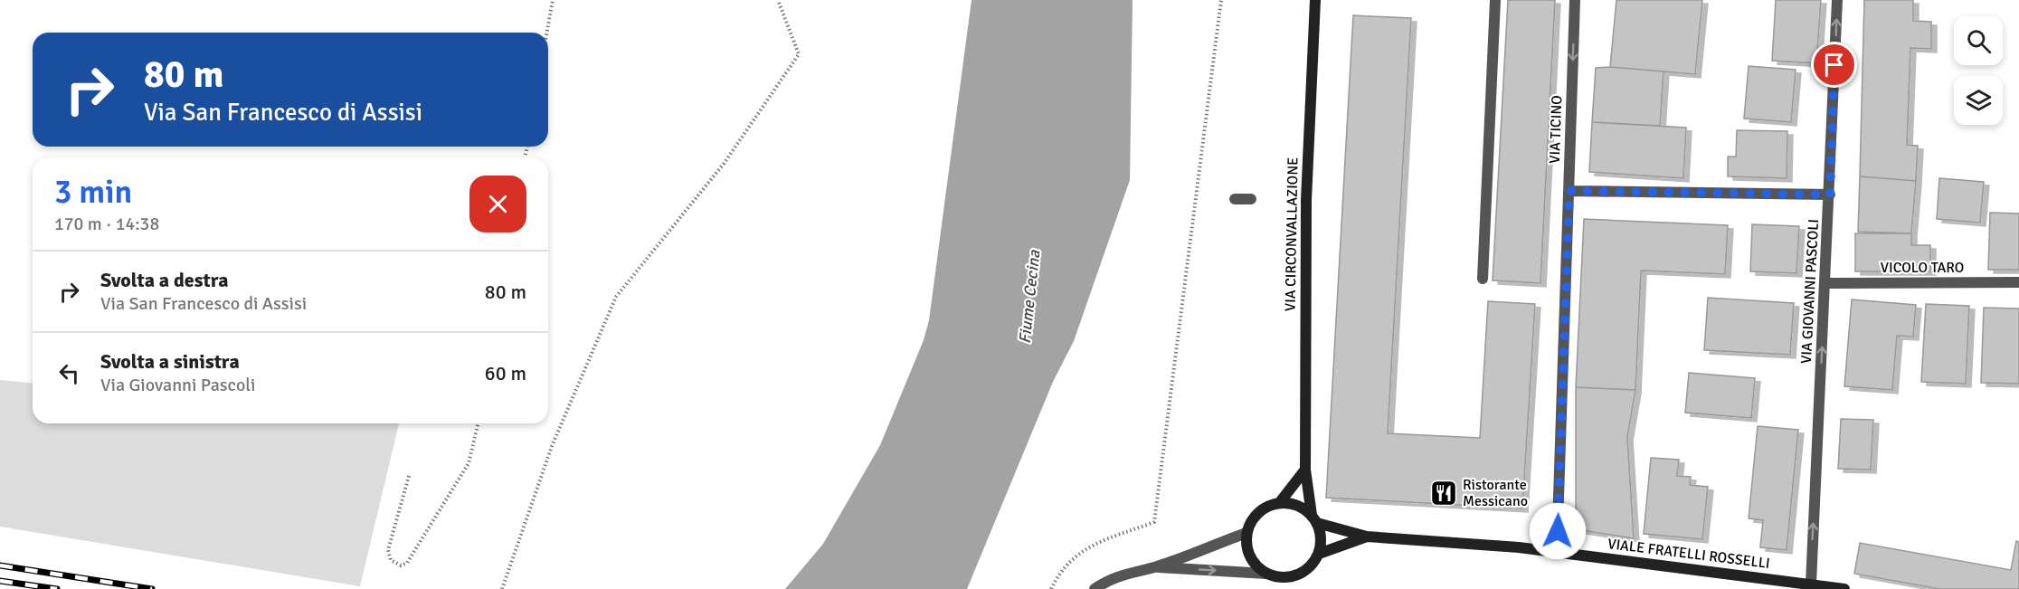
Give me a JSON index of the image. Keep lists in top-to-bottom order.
{
  "streets": {
    "street": [
      "VIA TICINO",
      "VIA CIRCONVALLAZIONE",
      "VICOLO TARO",
      "VIA GIOVANNI PASCOLI",
      "VIALE FRATELLI ROSSELLI"
    ]
  },
  "crossings": [
    ["VIA TICINO", "VIALE FRATELLI ROSSELLI"],
    ["VIA CIRCONVALLAZIONE", "VIALE FRATELLI ROSSELLI"],
    ["VICOLO TARO", "VIA GIOVANNI PASCOLI"],
    ["VIA GIOVANNI PASCOLI", "VIALE FRATELLI ROSSELLI"]
  ],
  "one_way": ["VIA GIOVANNI PASCOLI"],
  "water": ["Fiume Cecina"],
  "places": {
    "restaurant": ["Ristorante Messicano"]
  },
  "page": {
    "turn": ["80 m", "Via San Francesco di Assisi"],
    "heading": ["3 min", "170 m · 14:38"],
    "list": [
      {
        "name": "Svolta a destra",
        "note": "Via San Francesco di Assisi",
        "value": "80 m"
      },
      {
        "name": "Svolta a sinistra",
        "note": "Via Giovanni Pascoli",
        "value": "60 m"
      }
    ]
  }
}
